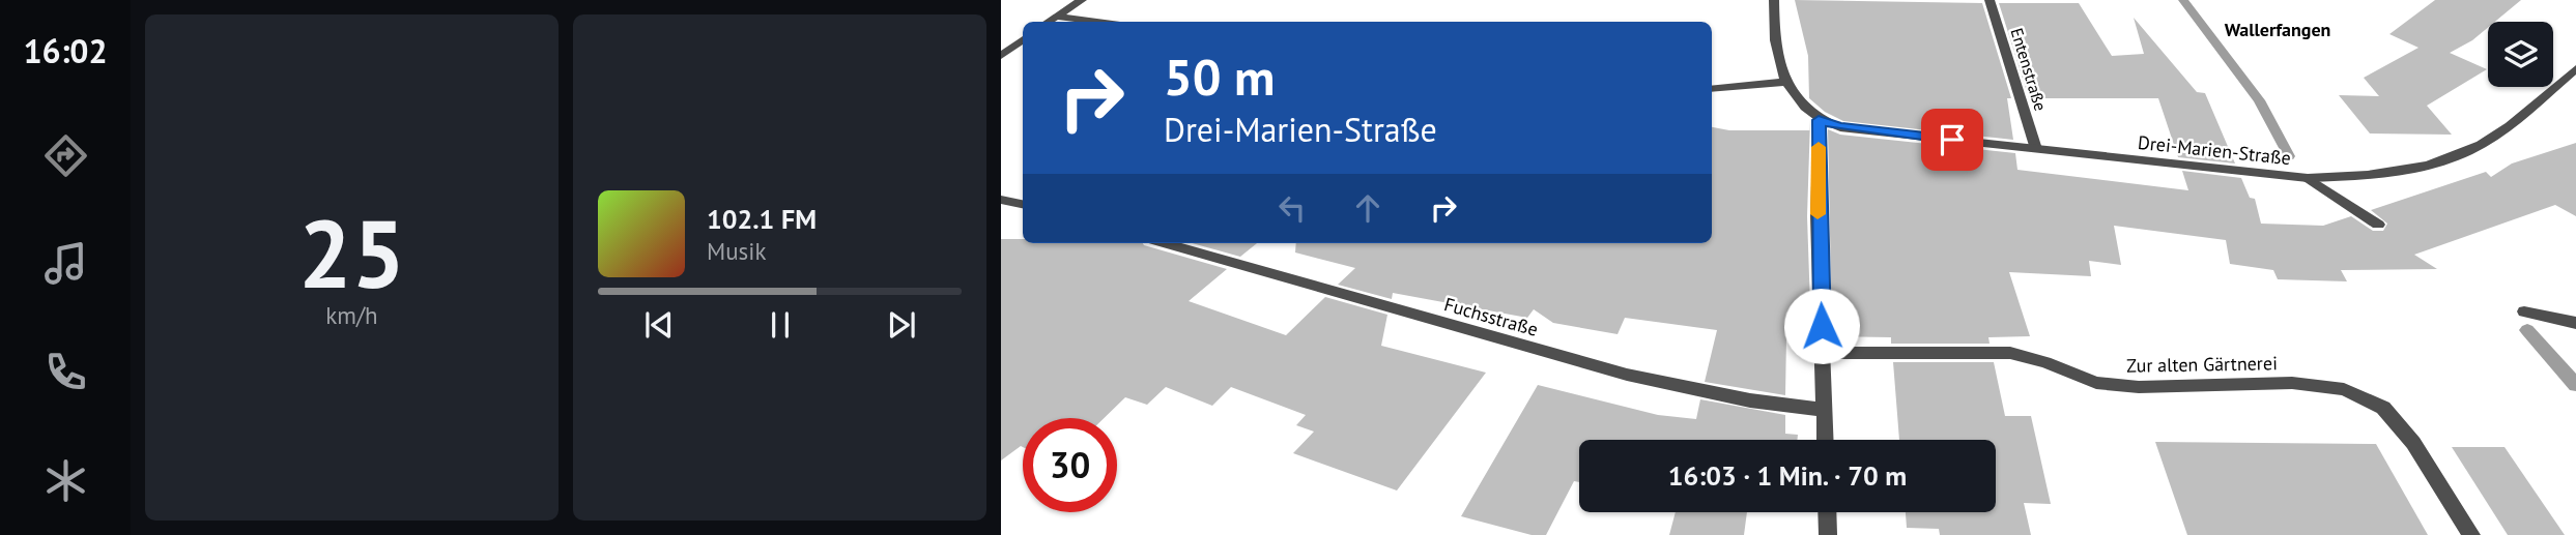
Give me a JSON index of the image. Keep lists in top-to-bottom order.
{
  "streets": {
    "street": [
      "Entenstraße",
      "Drei-Marien-Straße",
      "Fuchsstraße",
      "Zur alten Gärtnerei"
    ]
  },
  "crossings": [
    ["Entenstraße", "Drei-Marien-Straße"]
  ],
  "districts": ["Wallerfangen"],
  "page": {
    "tabs": "16:02",
    "tile": ["25", "km/h"],
    "turn": ["50 m", "Drei-Marien-Straße"],
    "song": ["102.1 FM", "Musik"],
    "limit": "30",
    "trip": "16:03 · 1 Min. · 70 m"
  }
}
